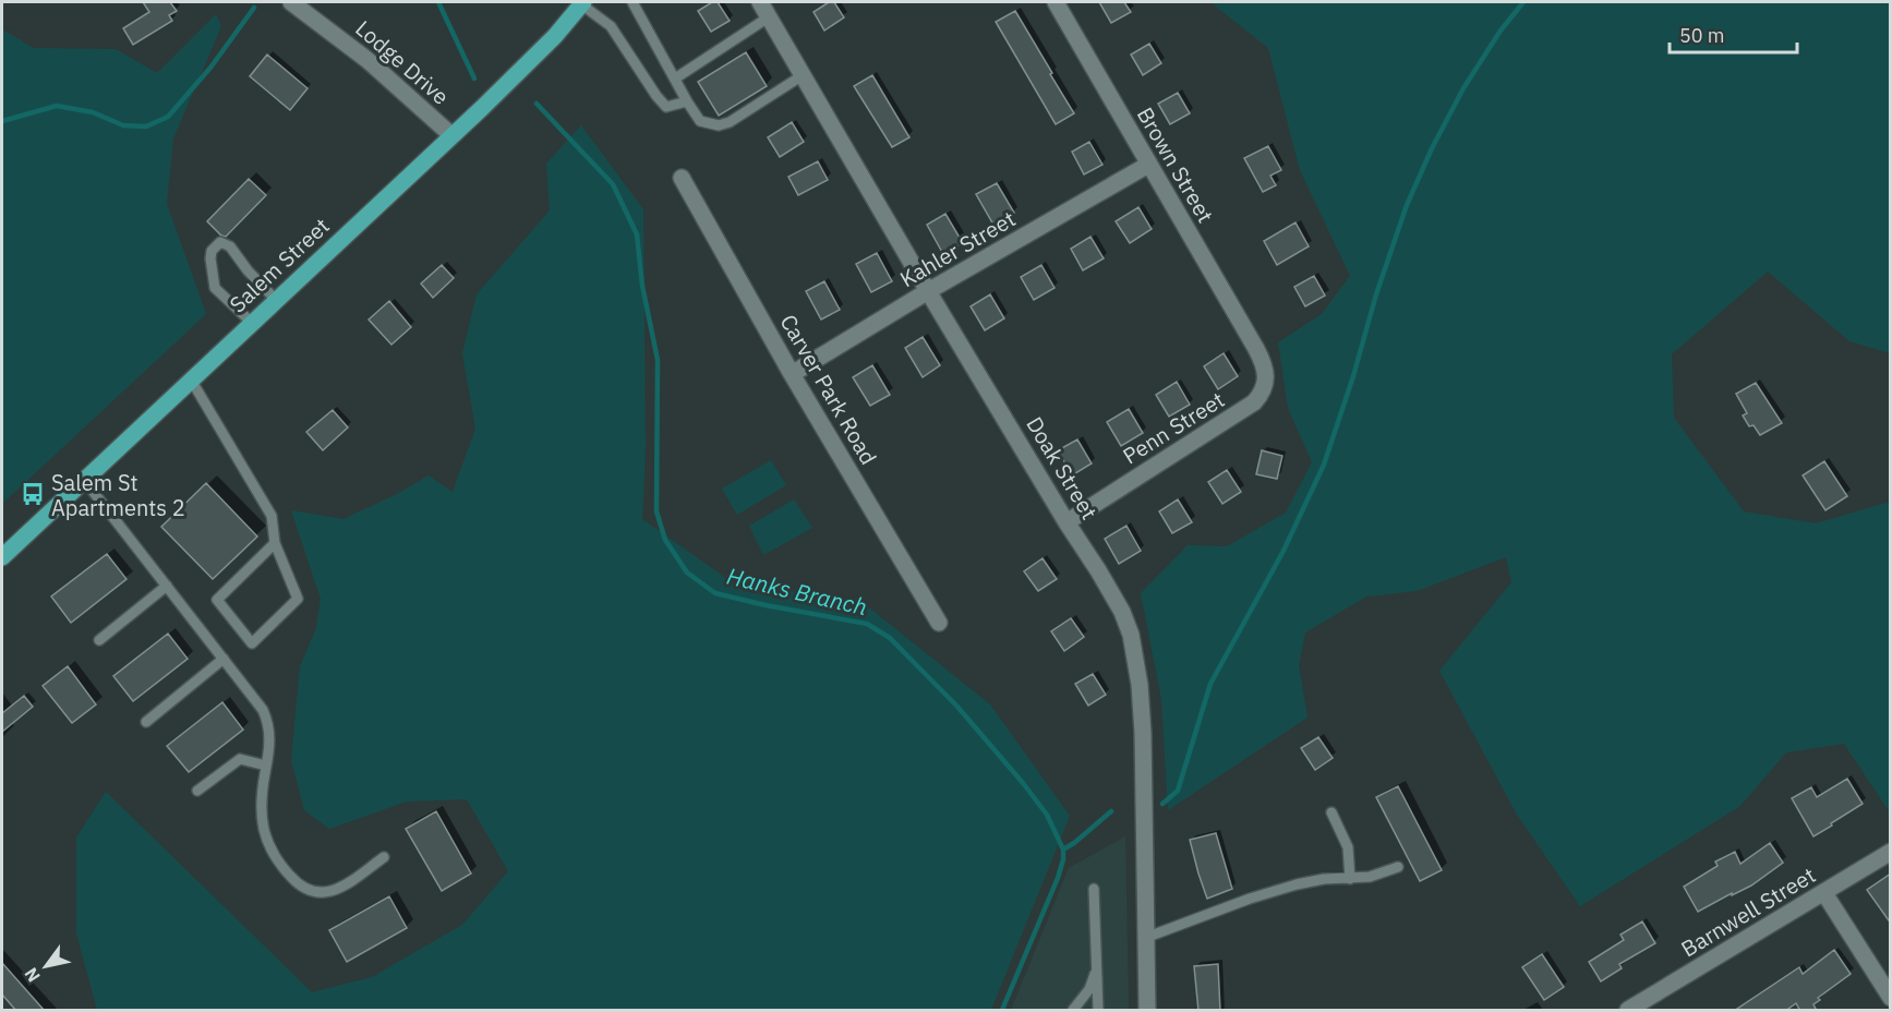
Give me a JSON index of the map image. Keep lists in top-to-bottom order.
{
  "streets": {
    "main road": ["Salem Street"],
    "street": [
      "Lodge Drive",
      "Brown Street",
      "Kahler Street",
      "Carver Park Road",
      "Penn Street",
      "Doak Street",
      "Barnwell Street"
    ]
  },
  "crossings": [
    ["Lodge Drive", "Salem Street"],
    ["Brown Street", "Kahler Street"],
    ["Brown Street", "Penn Street"],
    ["Kahler Street", "Carver Park Road"],
    ["Kahler Street", "Doak Street"],
    ["Penn Street", "Doak Street"]
  ],
  "water": ["Hanks Branch"],
  "places": {
    "bus stop": ["Salem St Apartments 2"]
  },
  "scale_bar": "50 m",
  "north": "bottom left"
}
